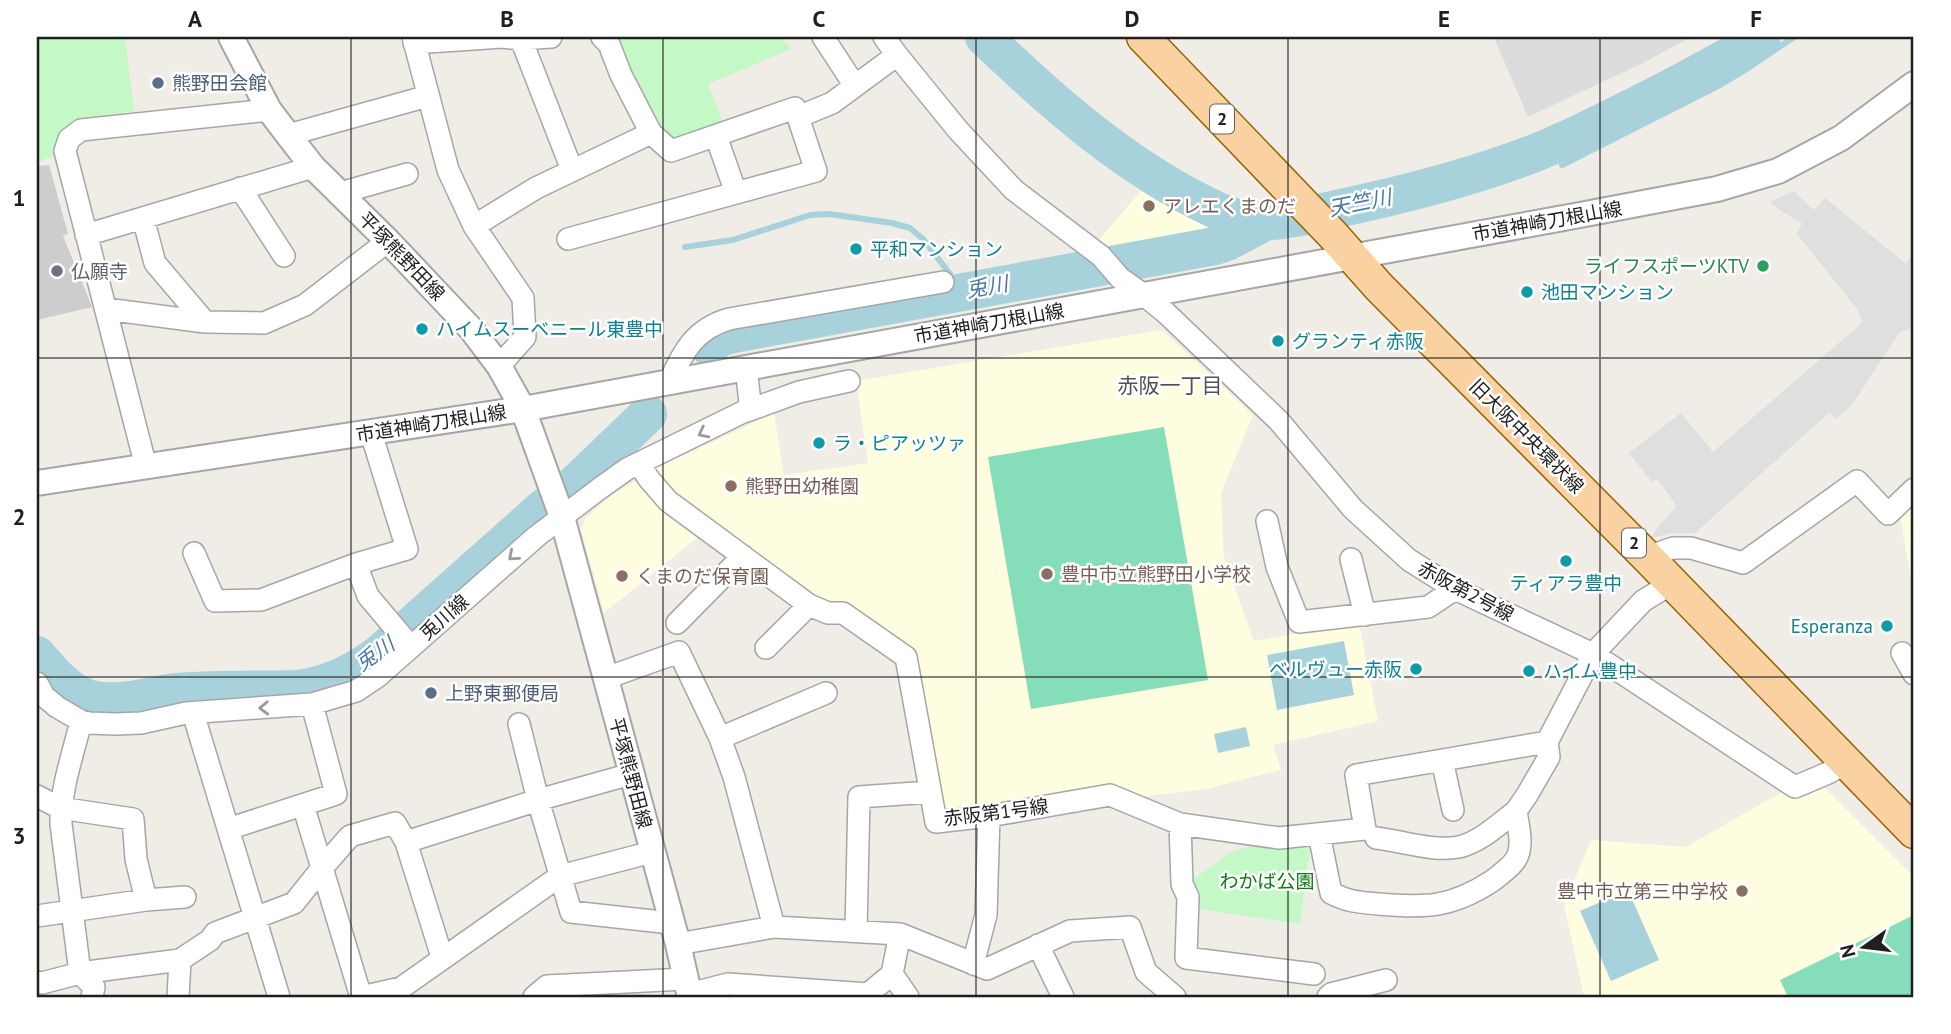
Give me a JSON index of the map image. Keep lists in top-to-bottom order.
{
  "streets": {
    "main road": ["2", "旧大阪中央環状線"],
    "street": [
      "市道神崎刀根山線",
      "平塚熊野田線",
      "赤阪第2号線",
      "兎川線",
      "赤阪第1号線"
    ]
  },
  "crossings": [
    ["市道神崎刀根山線", "平塚熊野田線"],
    ["市道神崎刀根山線", "旧大阪中央環状線"],
    ["市道神崎刀根山線", "赤阪第2号線"],
    ["平塚熊野田線", "兎川線"],
    ["旧大阪中央環状線", "赤阪第2号線"],
    ["兎川線", "赤阪第1号線"]
  ],
  "districts": ["赤阪一丁目"],
  "water": ["天竺川", "兎川"],
  "parks": ["わかば公園"],
  "places": [
    "熊野田会館",
    "アレエくまのだ",
    "平和マンション",
    "ライフスポーツKTV",
    "仏願寺",
    "池田マンション",
    "ハイムスーベニール東豊中",
    "グランティ赤阪",
    "ラ・ピアッツァ",
    "熊野田幼稚園",
    "ティアラ豊中",
    "豊中市立熊野田小学校",
    "くまのだ保育園",
    "Esperanza",
    "ベルヴュー赤阪",
    "ハイム豊中",
    "上野東郵便局",
    "豊中市立第三中学校"
  ],
  "north": "left",
  "grid": {
    "columns": [
      "A",
      "B",
      "C",
      "D",
      "E",
      "F"
    ],
    "rows": ["1", "2", "3"]
  }
}
